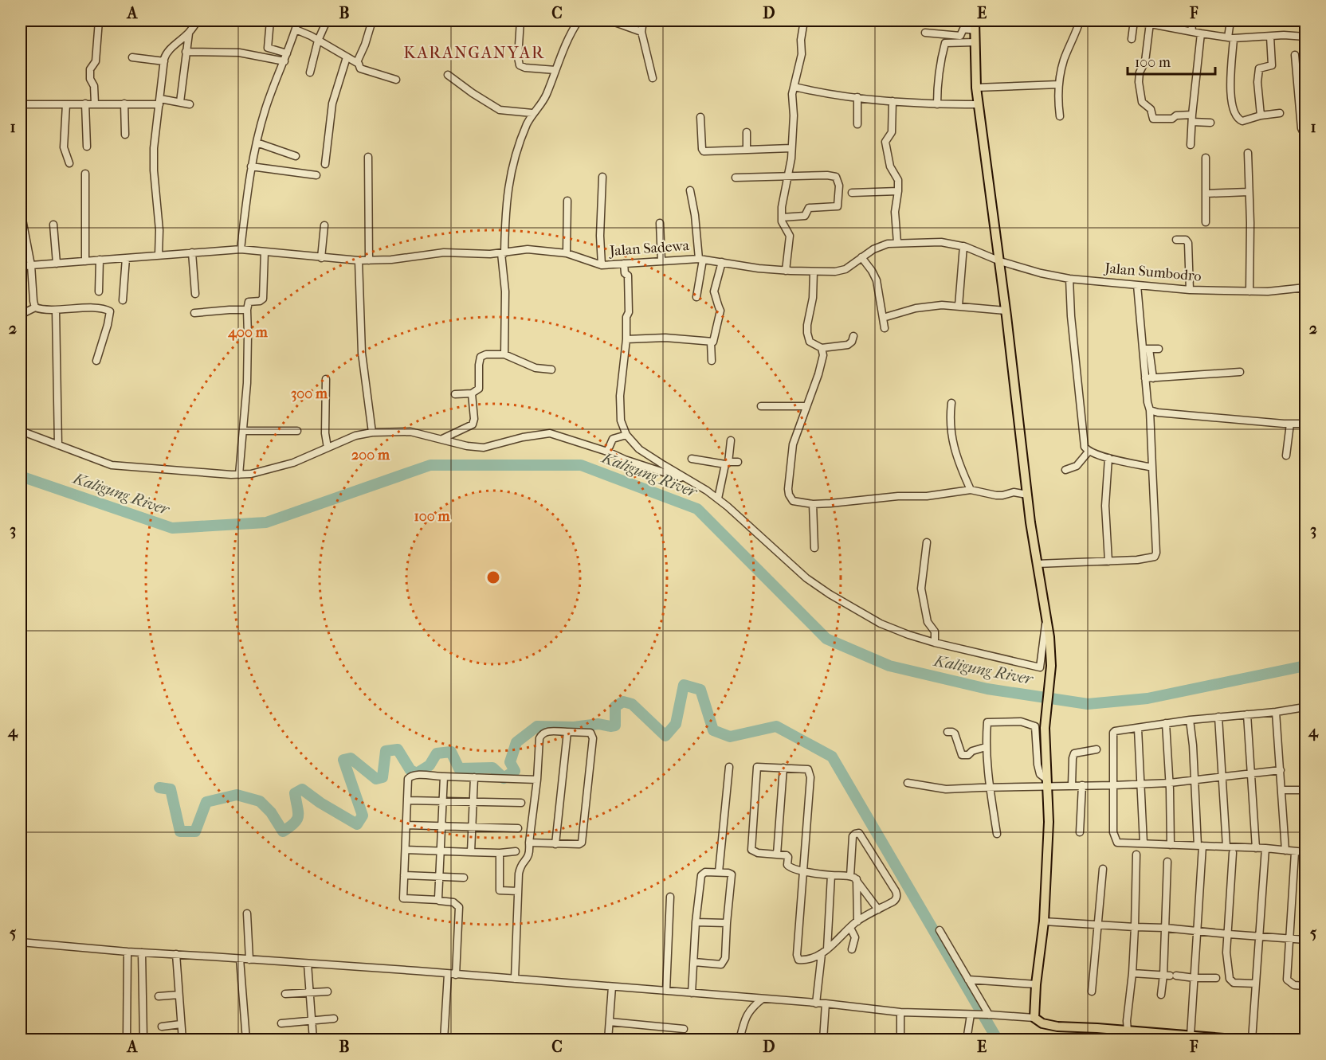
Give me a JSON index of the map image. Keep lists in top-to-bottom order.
{
  "streets": {
    "street": ["Jalan Sadewa", "Jalan Sumbodro"]
  },
  "crossings": [
    ["Jalan Sadewa", "Jalan Sumbodro"]
  ],
  "districts": ["KARANGANYAR"],
  "water": ["Kaligung River"],
  "scale_bar": "100 m",
  "grid": {
    "columns": [
      "A",
      "B",
      "C",
      "D",
      "E",
      "F"
    ],
    "rows": [
      "1",
      "2",
      "3",
      "4",
      "5"
    ]
  },
  "rings": [
    "400 m",
    "300 m",
    "200 m",
    "100 m"
  ]
}
